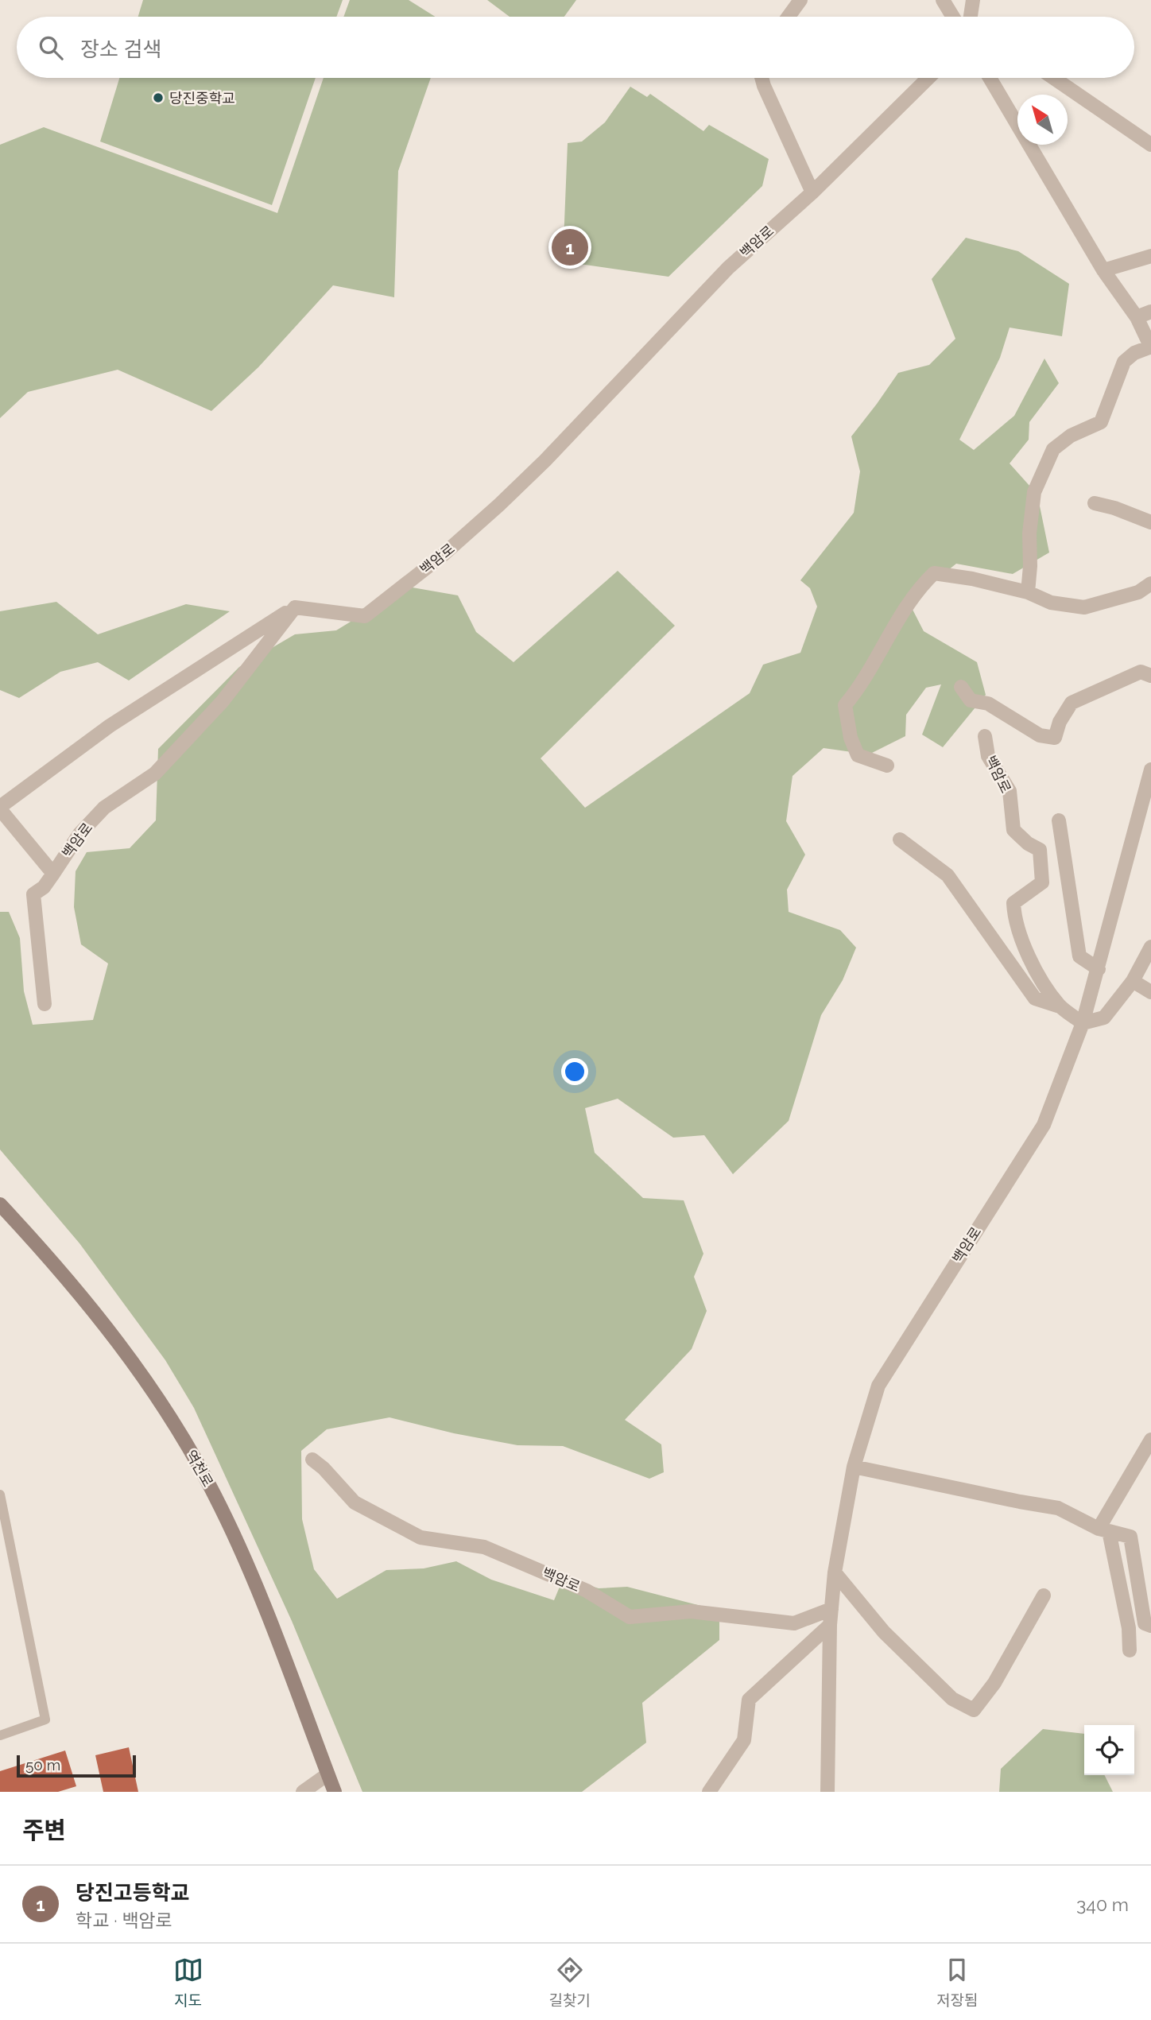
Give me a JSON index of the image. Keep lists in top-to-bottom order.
{
  "streets": {
    "street": ["백암로", "역천로"]
  },
  "places": ["당진중학교"],
  "scale_bar": "50 m",
  "north": "top left",
  "page": {
    "search": "장소 검색",
    "pins": "1",
    "scale": "50 m",
    "heading": "주변",
    "list": [
      {
        "mark": "1",
        "name": "당진고등학교",
        "note": "학교 · 백암로",
        "value": "340 m"
      }
    ],
    "nav": ["지도", "길찾기", "저장됨"]
  }
}
